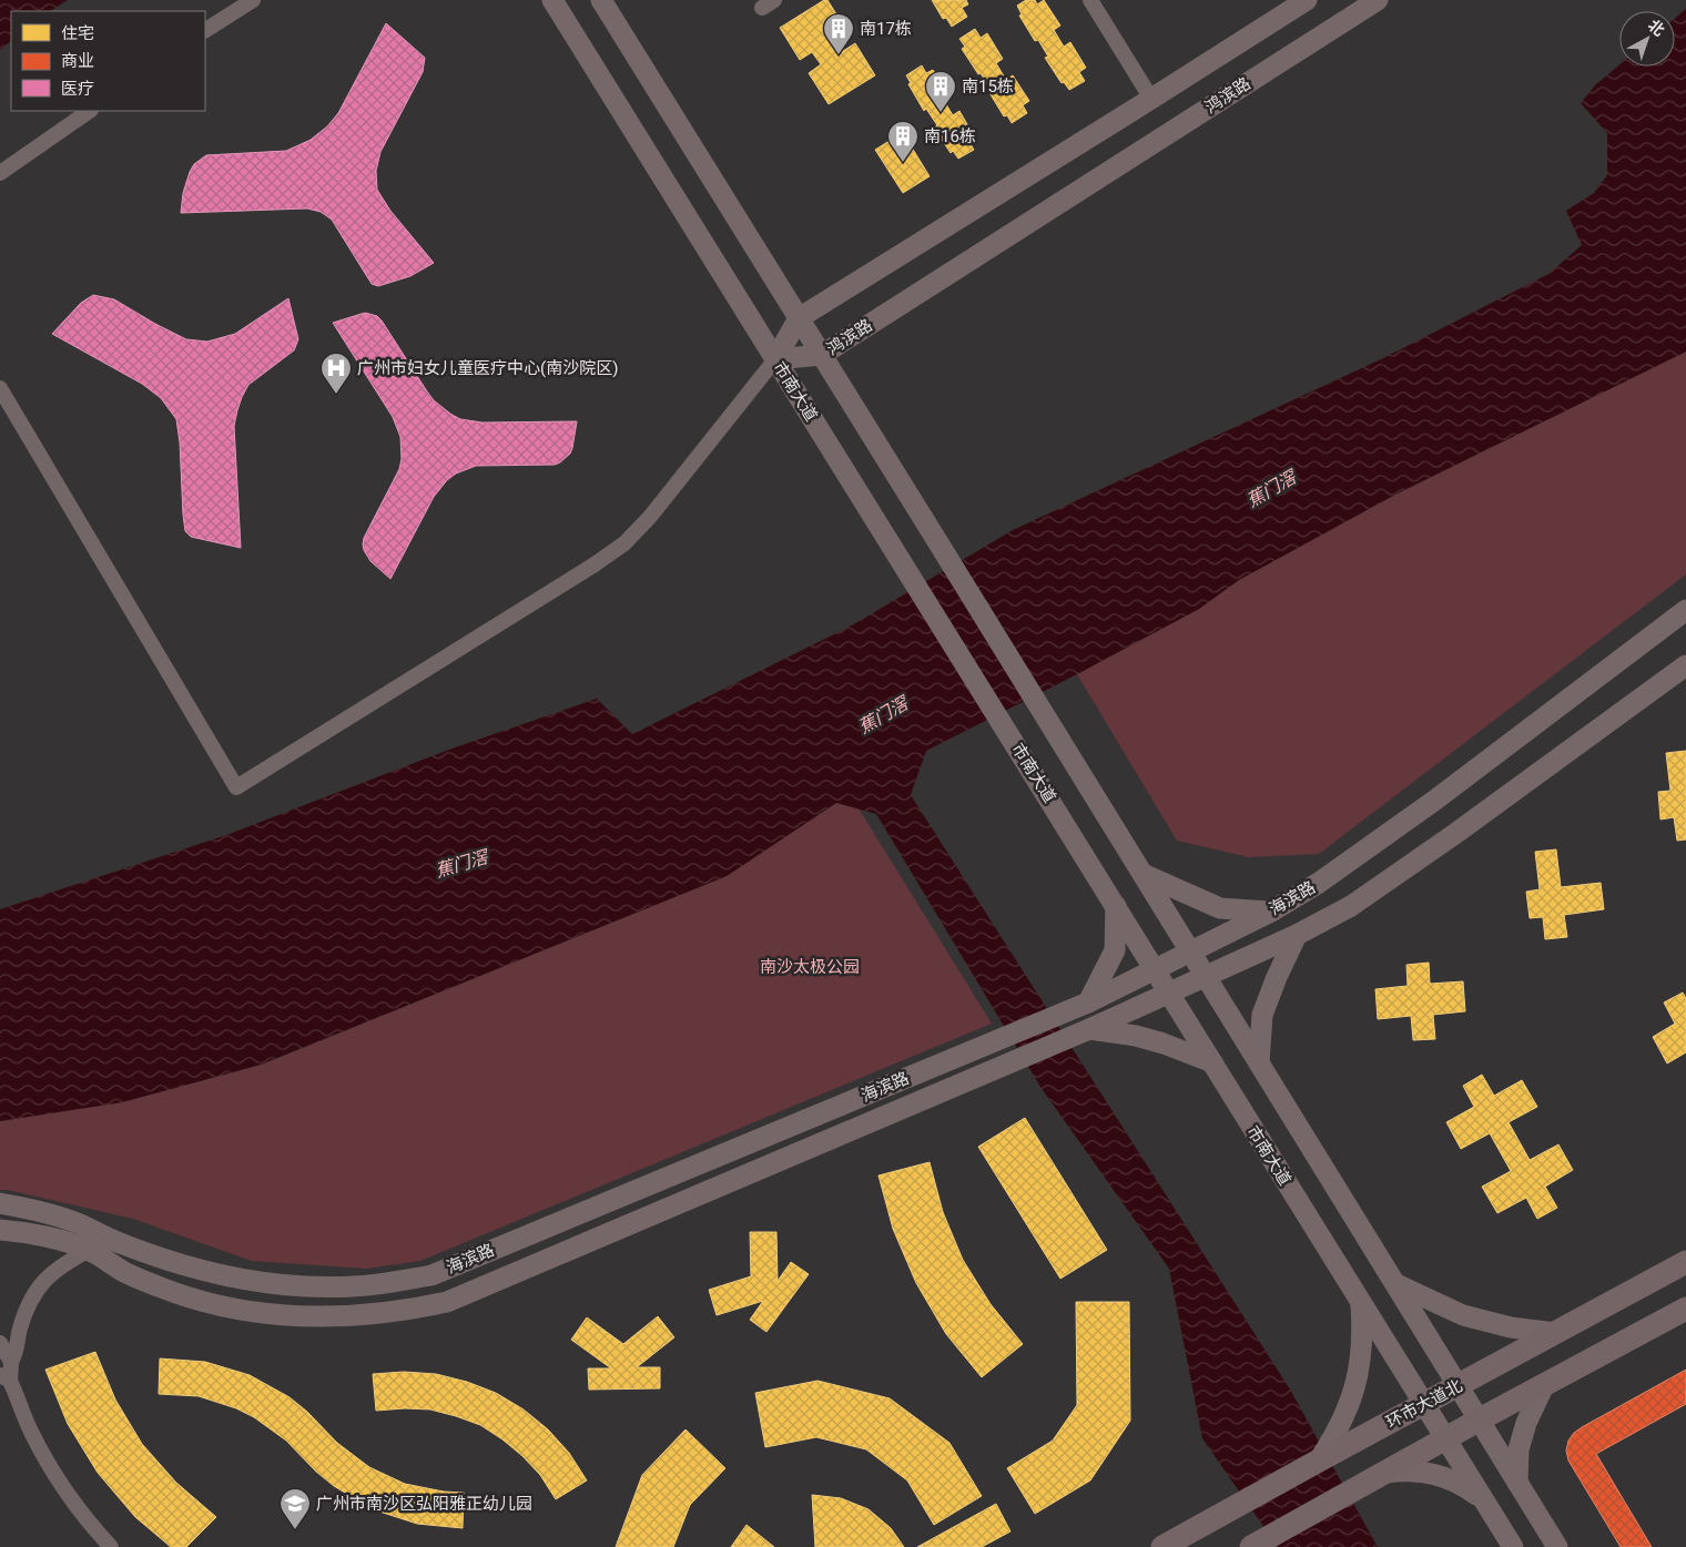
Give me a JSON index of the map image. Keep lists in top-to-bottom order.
{
  "streets": {
    "main road": ["环市大道北"],
    "street": ["鸿滨路", "市南大道", "海滨路"]
  },
  "crossings": [
    ["鸿滨路", "市南大道"],
    ["市南大道", "海滨路"],
    ["市南大道", "环市大道北"]
  ],
  "water": ["蕉门滘"],
  "parks": ["南沙太极公园"],
  "places": {
    "building": ["南17栋", "南15栋", "南16栋"],
    "hospital": ["广州市妇女儿童医疗中心(南沙院区)"],
    "school or university": ["广州市南沙区弘阳雅正幼儿园"]
  },
  "legend": ["住宅", "商业", "医疗"],
  "north": "top right"
}
